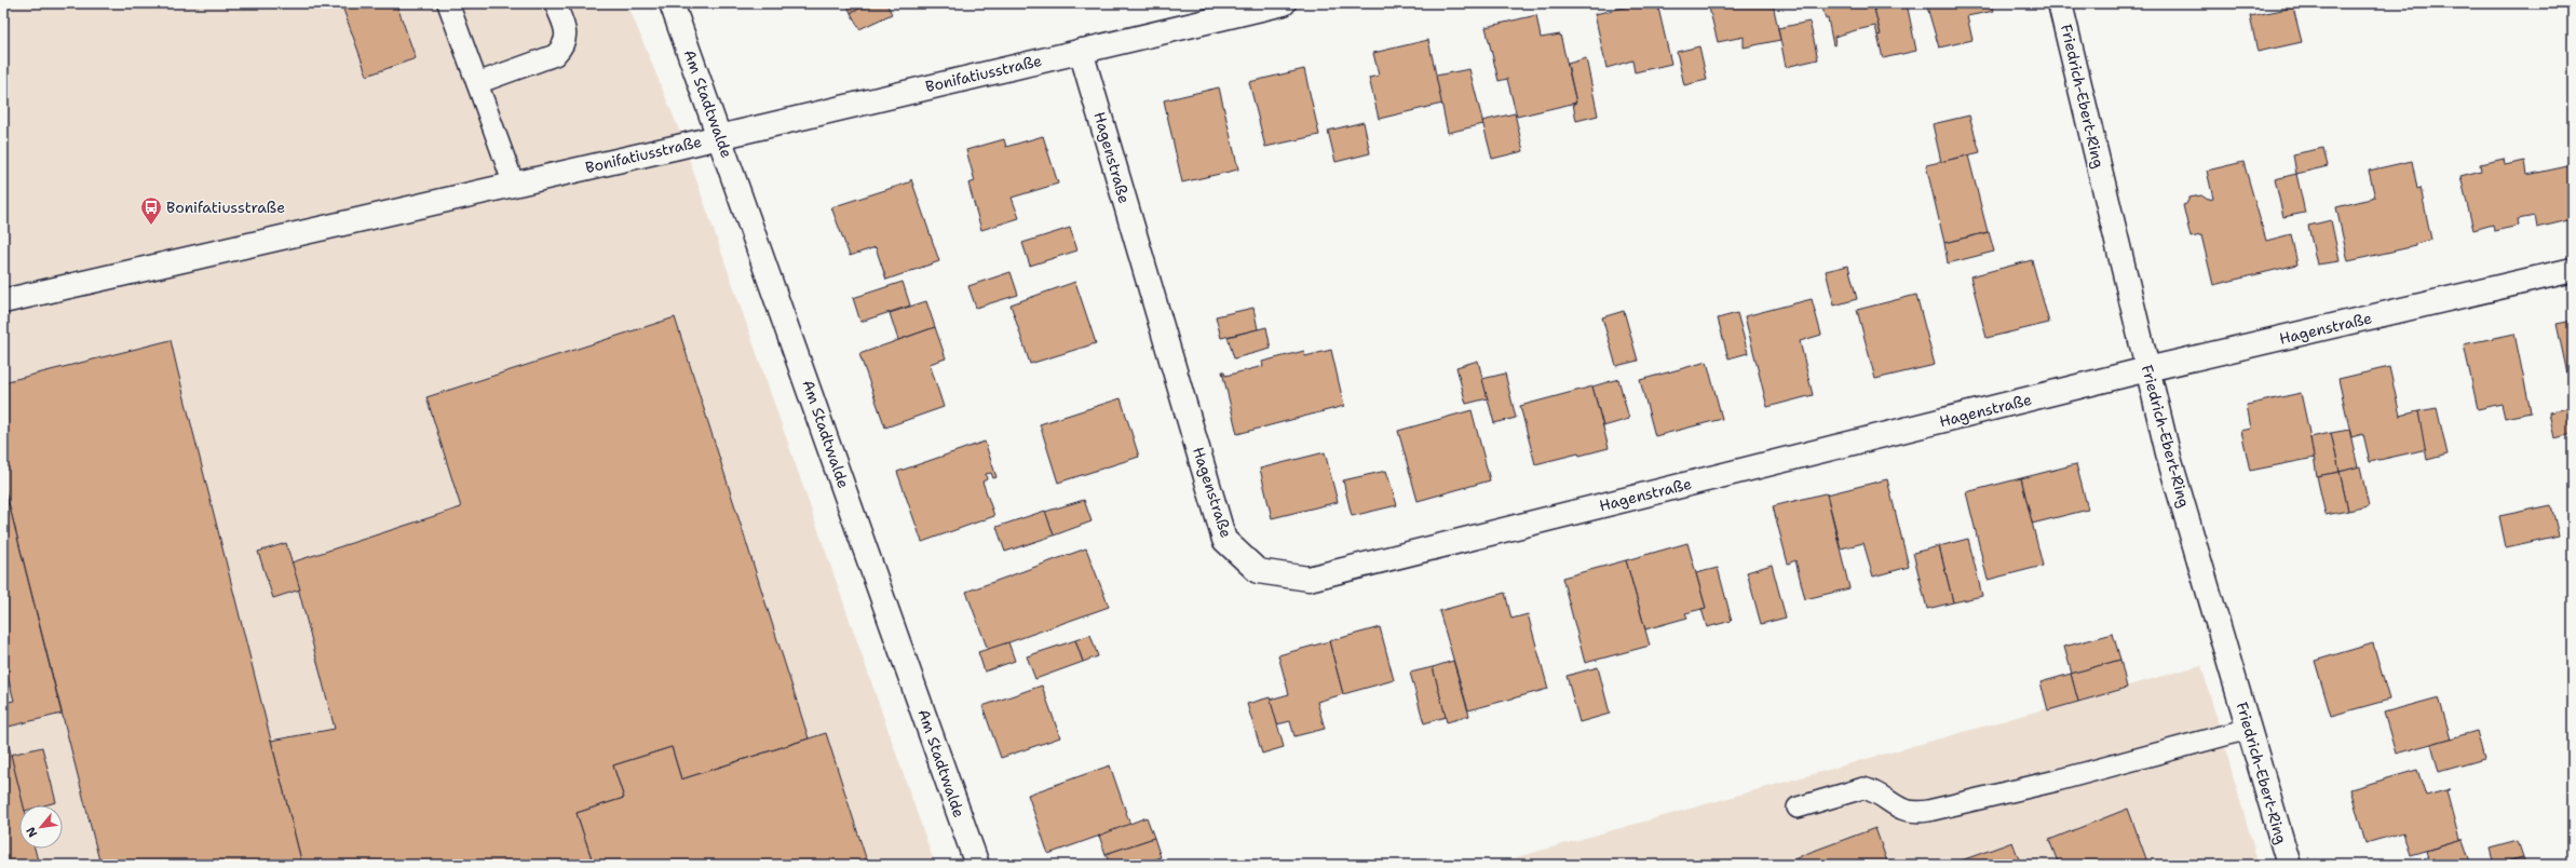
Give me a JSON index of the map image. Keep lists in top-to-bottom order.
{
  "streets": {
    "street": [
      "Bonifatiusstraße",
      "Friedrich-Ebert-Ring",
      "Am Stadtwalde",
      "Hagenstraße"
    ]
  },
  "crossings": [
    ["Bonifatiusstraße", "Am Stadtwalde"],
    ["Bonifatiusstraße", "Hagenstraße"],
    ["Friedrich-Ebert-Ring", "Hagenstraße"]
  ],
  "places": {
    "bus stop": ["Bonifatiusstraße"]
  },
  "north": "bottom left"
}
